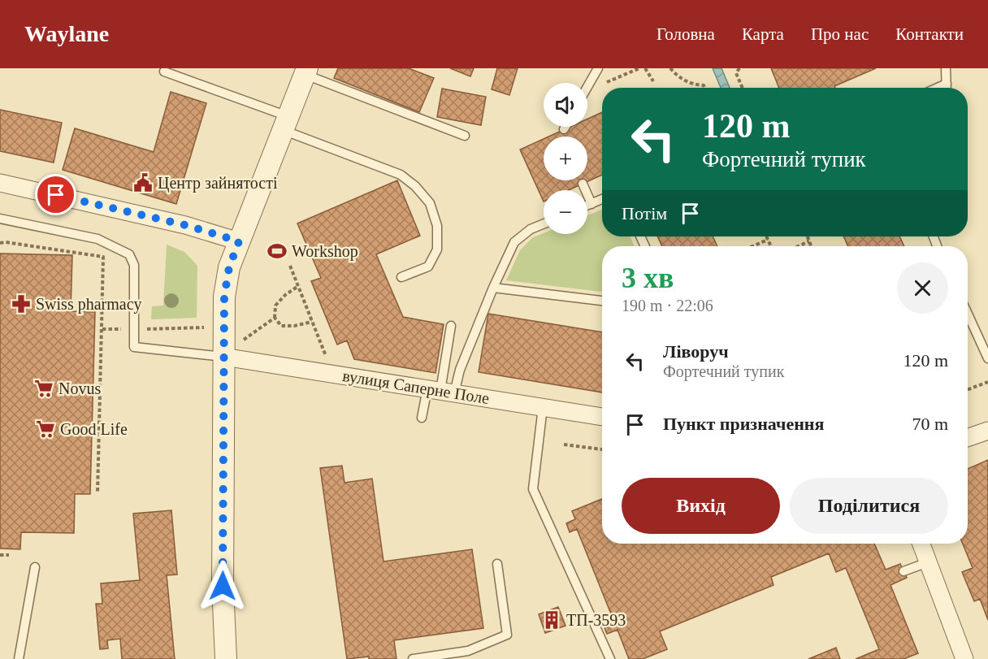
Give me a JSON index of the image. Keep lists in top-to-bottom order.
{
  "streets": {
    "street": ["вулиця Саперне Поле"]
  },
  "places": {
    "public building": ["Центр зайнятості"],
    "sports": ["Workshop"],
    "pharmacy": ["Swiss pharmacy"],
    "supermarket": ["Novus", "Good Life"],
    "building": ["ТП-3593"]
  },
  "page": {
    "header": "Waylane",
    "nav": [
      "Головна",
      "Карта",
      "Про нас",
      "Контакти"
    ],
    "map_buttons": ["+", "−"],
    "turn": ["120 m", "Фортечний тупик"],
    "then": "Потім",
    "heading": ["3 хв", "190 m · 22:06"],
    "list": [
      {
        "name": "Ліворуч",
        "note": "Фортечний тупик",
        "value": "120 m"
      },
      {
        "name": "Пункт призначення",
        "value": "70 m"
      }
    ],
    "buttons": ["Вихід", "Поділитися"]
  }
}
